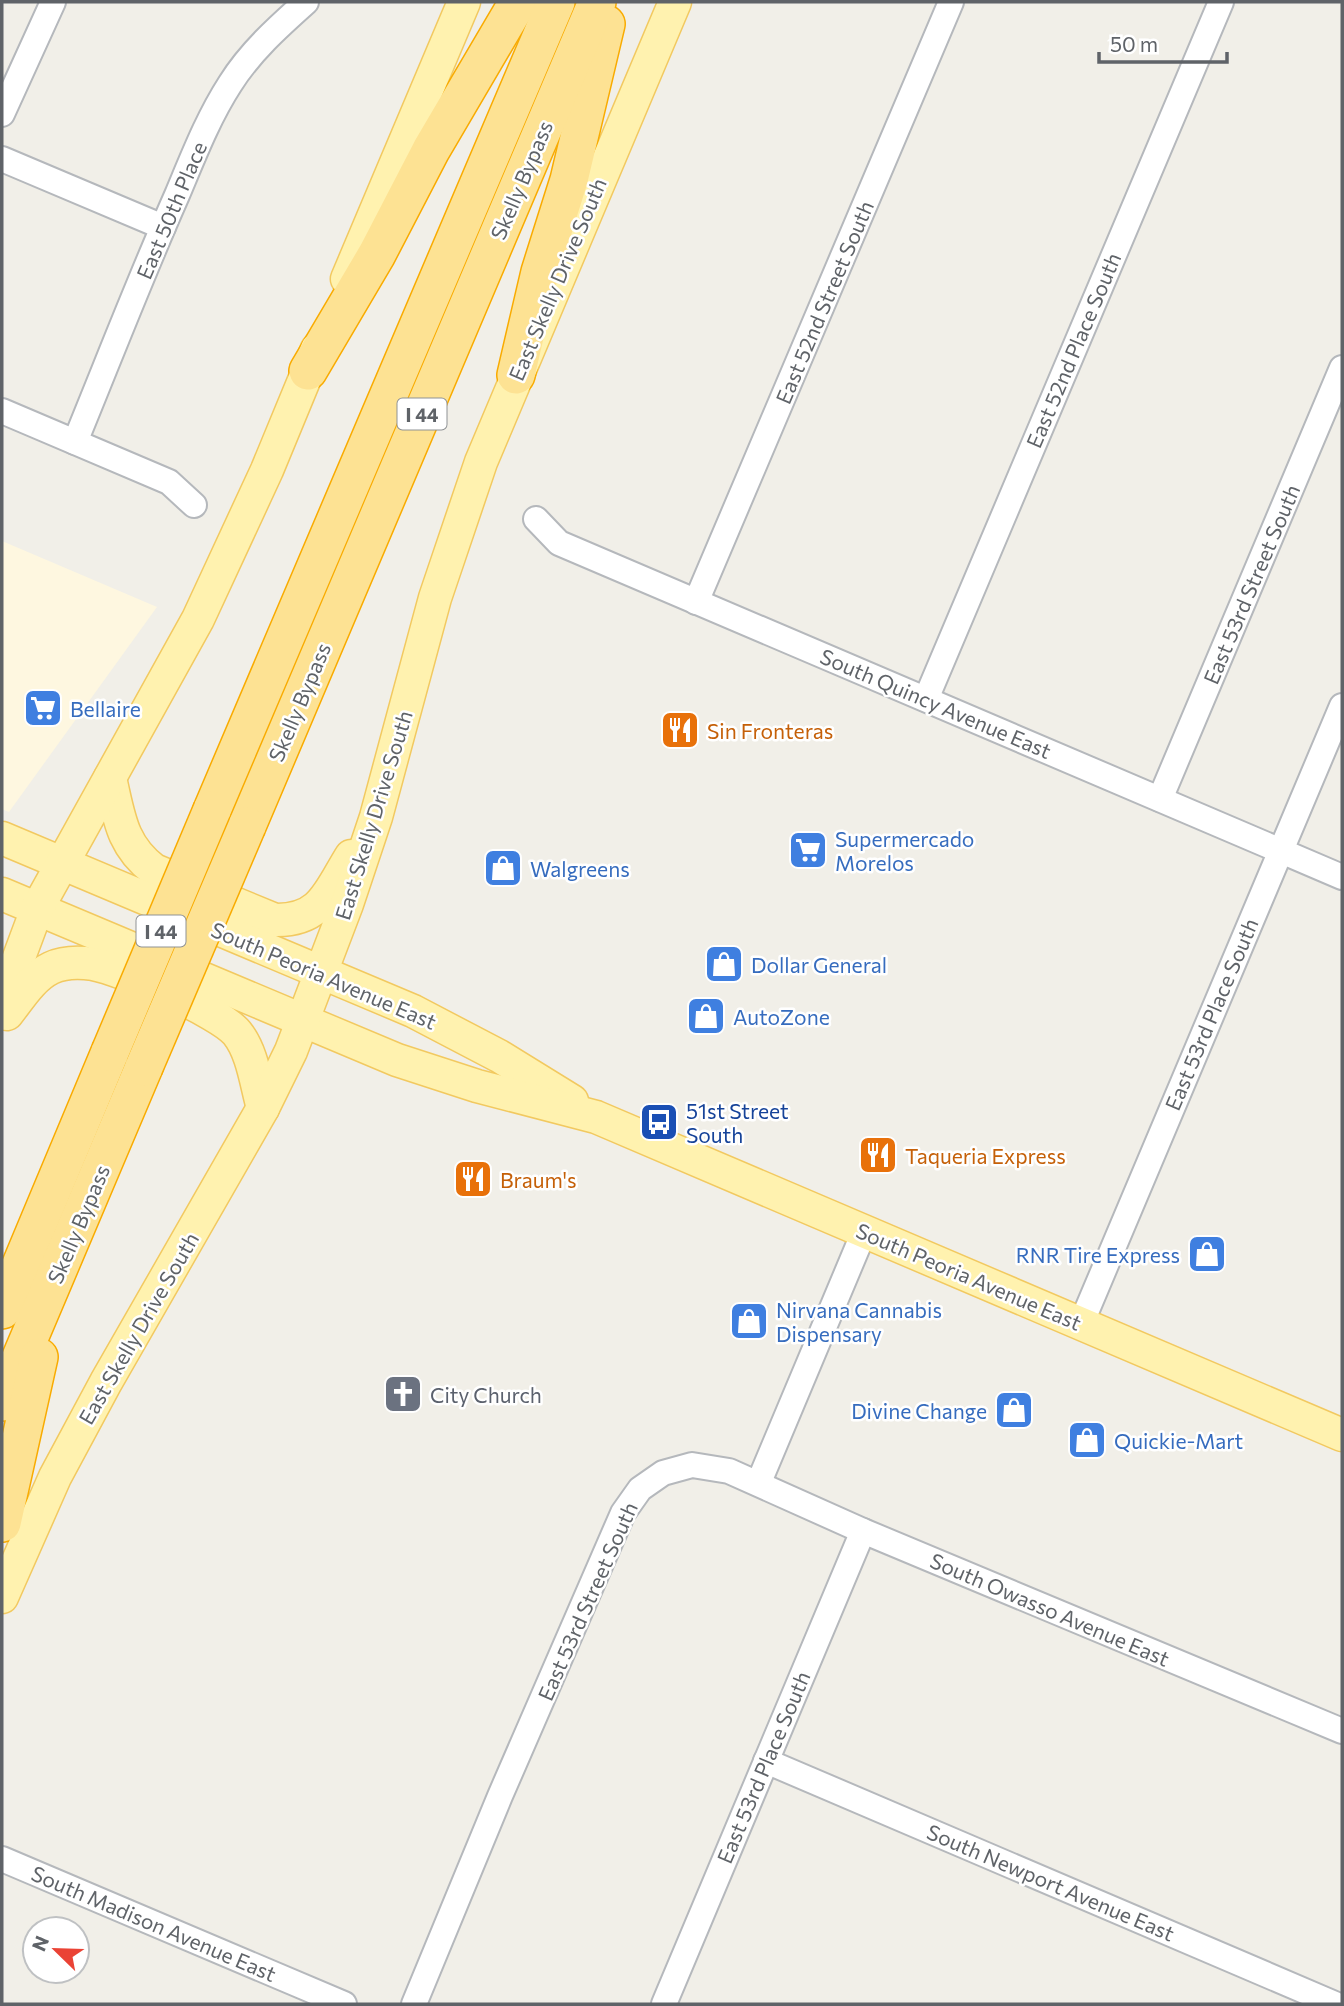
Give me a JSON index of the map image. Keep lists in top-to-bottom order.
{
  "streets": {
    "highway": ["Skelly Bypass", "I 44"],
    "main road": ["East Skelly Drive South", "South Peoria Avenue East"],
    "street": [
      "East 50th Place",
      "East 52nd Street South",
      "East 52nd Place South",
      "East 53rd Street South",
      "South Quincy Avenue East",
      "East 53rd Place South",
      "South Owasso Avenue East",
      "South Newport Avenue East",
      "South Madison Avenue East"
    ]
  },
  "crossings": [
    ["East Skelly Drive South", "South Peoria Avenue East"],
    ["East 52nd Street South", "South Quincy Avenue East"],
    ["East 52nd Place South", "South Quincy Avenue East"],
    ["East 53rd Street South", "South Quincy Avenue East"],
    ["East 53rd Street South", "South Owasso Avenue East"],
    ["South Quincy Avenue East", "East 53rd Place South"],
    ["South Peoria Avenue East", "East 53rd Place South"],
    ["East 53rd Place South", "South Owasso Avenue East"],
    ["East 53rd Place South", "South Newport Avenue East"]
  ],
  "places": {
    "supermarket": ["Bellaire", "Supermercado Morelos"],
    "restaurant": ["Sin Fronteras", "Taqueria Express", "Braum's"],
    "shop": [
      "Walgreens",
      "Dollar General",
      "AutoZone",
      "RNR Tire Express",
      "Nirvana Cannabis Dispensary",
      "Divine Change",
      "Quickie-Mart"
    ],
    "bus stop": ["51st Street South"],
    "church": ["City Church"]
  },
  "scale_bar": "50 m",
  "north": "top left"
}
